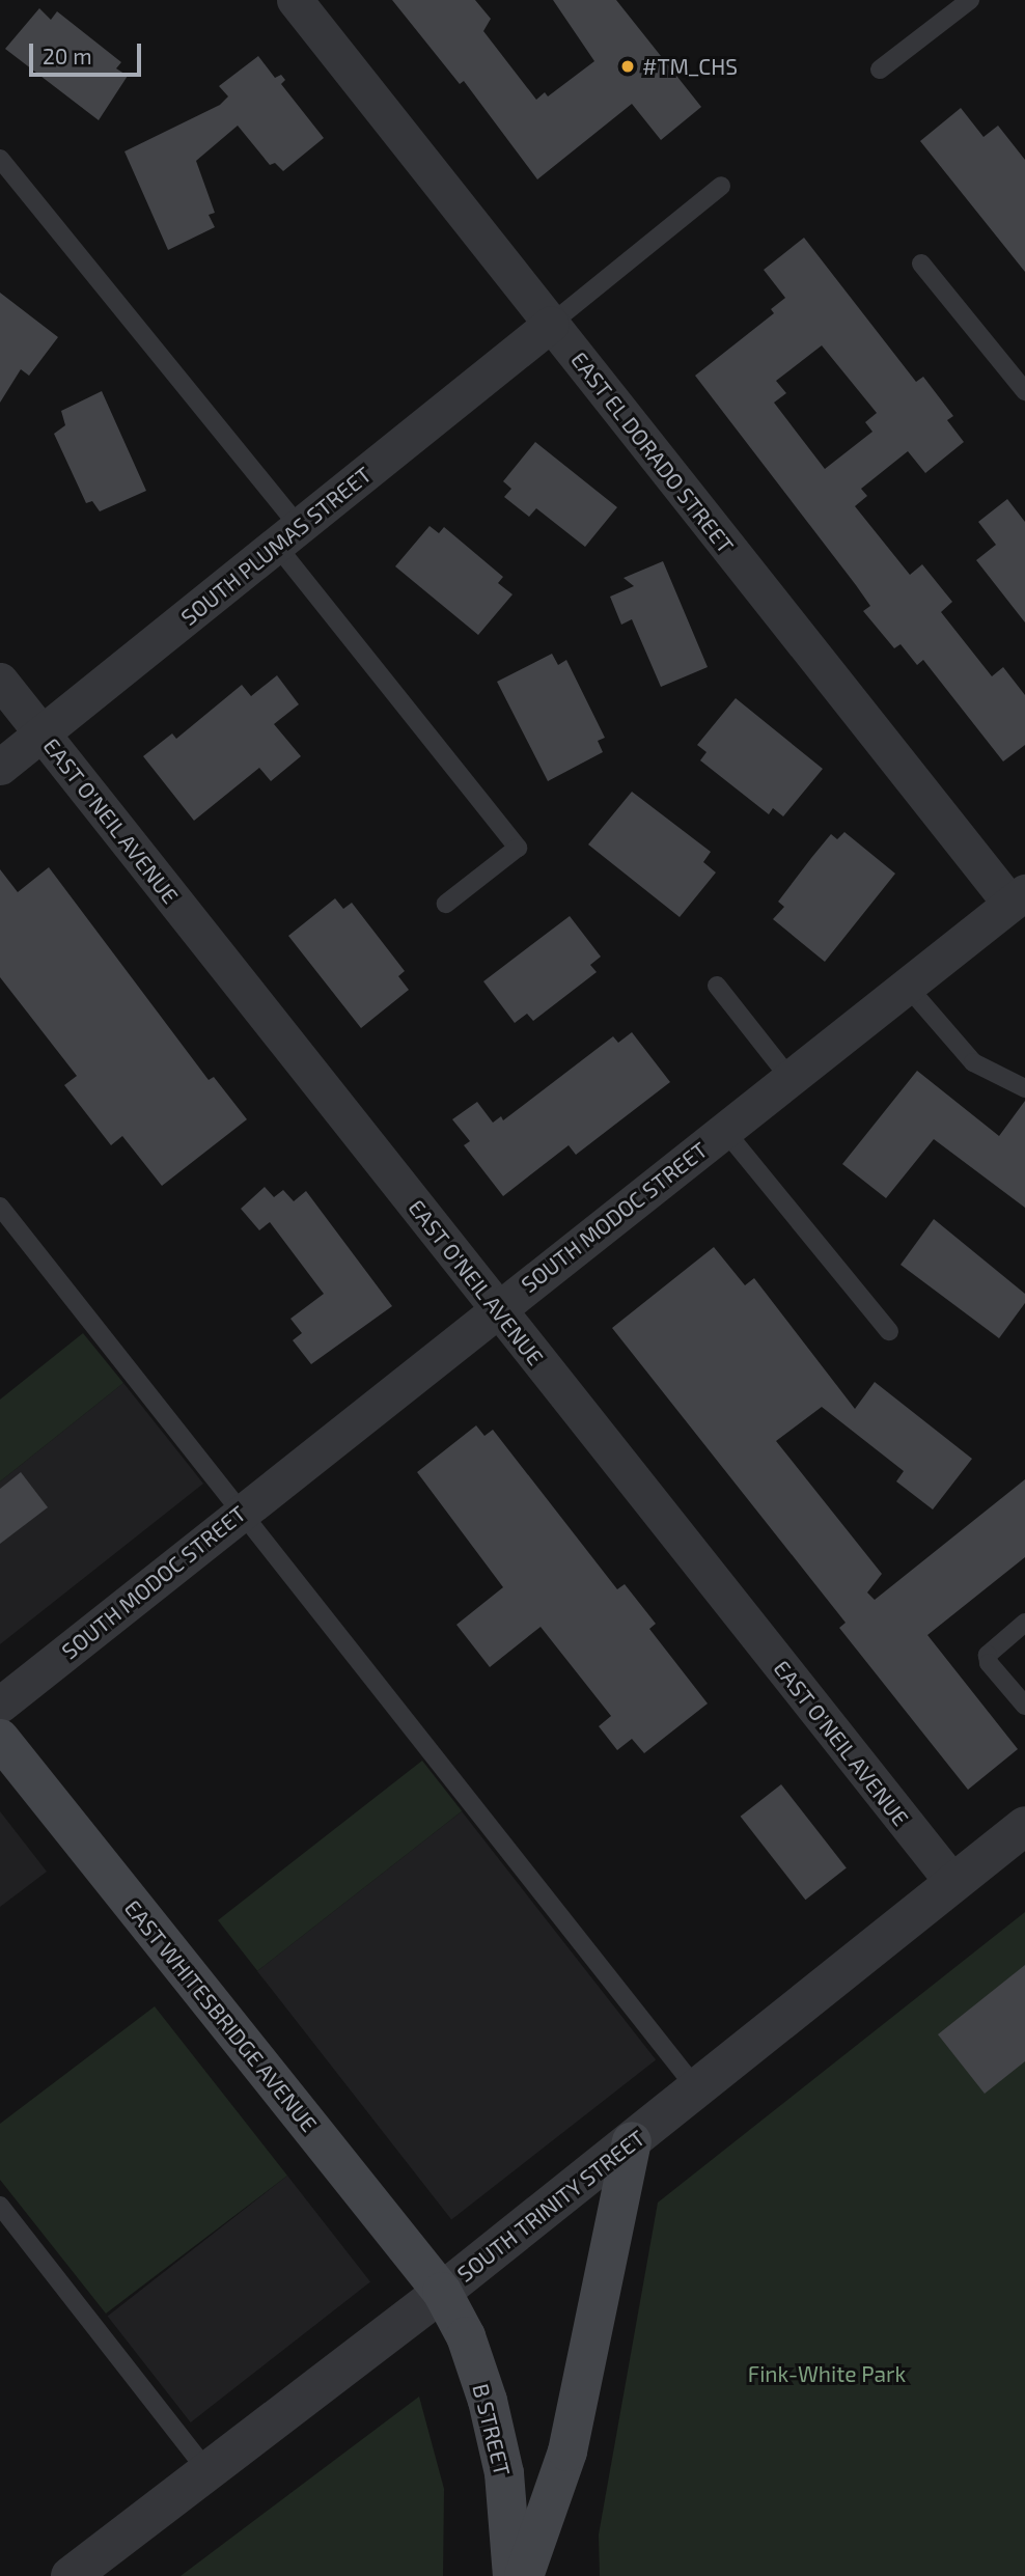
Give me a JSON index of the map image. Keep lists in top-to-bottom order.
{
  "streets": {
    "main road": ["EAST WHITESBRIDGE AVENUE", "B STREET"],
    "street": [
      "EAST EL DORADO STREET",
      "SOUTH PLUMAS STREET",
      "EAST O'NEIL AVENUE",
      "SOUTH MODOC STREET",
      "SOUTH TRINITY STREET"
    ]
  },
  "crossings": [
    ["EAST EL DORADO STREET", "SOUTH PLUMAS STREET"],
    ["EAST EL DORADO STREET", "SOUTH MODOC STREET"],
    ["SOUTH PLUMAS STREET", "EAST O'NEIL AVENUE"],
    ["EAST O'NEIL AVENUE", "SOUTH MODOC STREET"],
    ["EAST O'NEIL AVENUE", "SOUTH TRINITY STREET"],
    ["EAST WHITESBRIDGE AVENUE", "SOUTH TRINITY STREET"],
    ["EAST WHITESBRIDGE AVENUE", "B STREET"],
    ["SOUTH TRINITY STREET", "B STREET"]
  ],
  "parks": ["Fink-White Park"],
  "places": ["#TM_CHS"],
  "scale_bar": "20 m"
}
